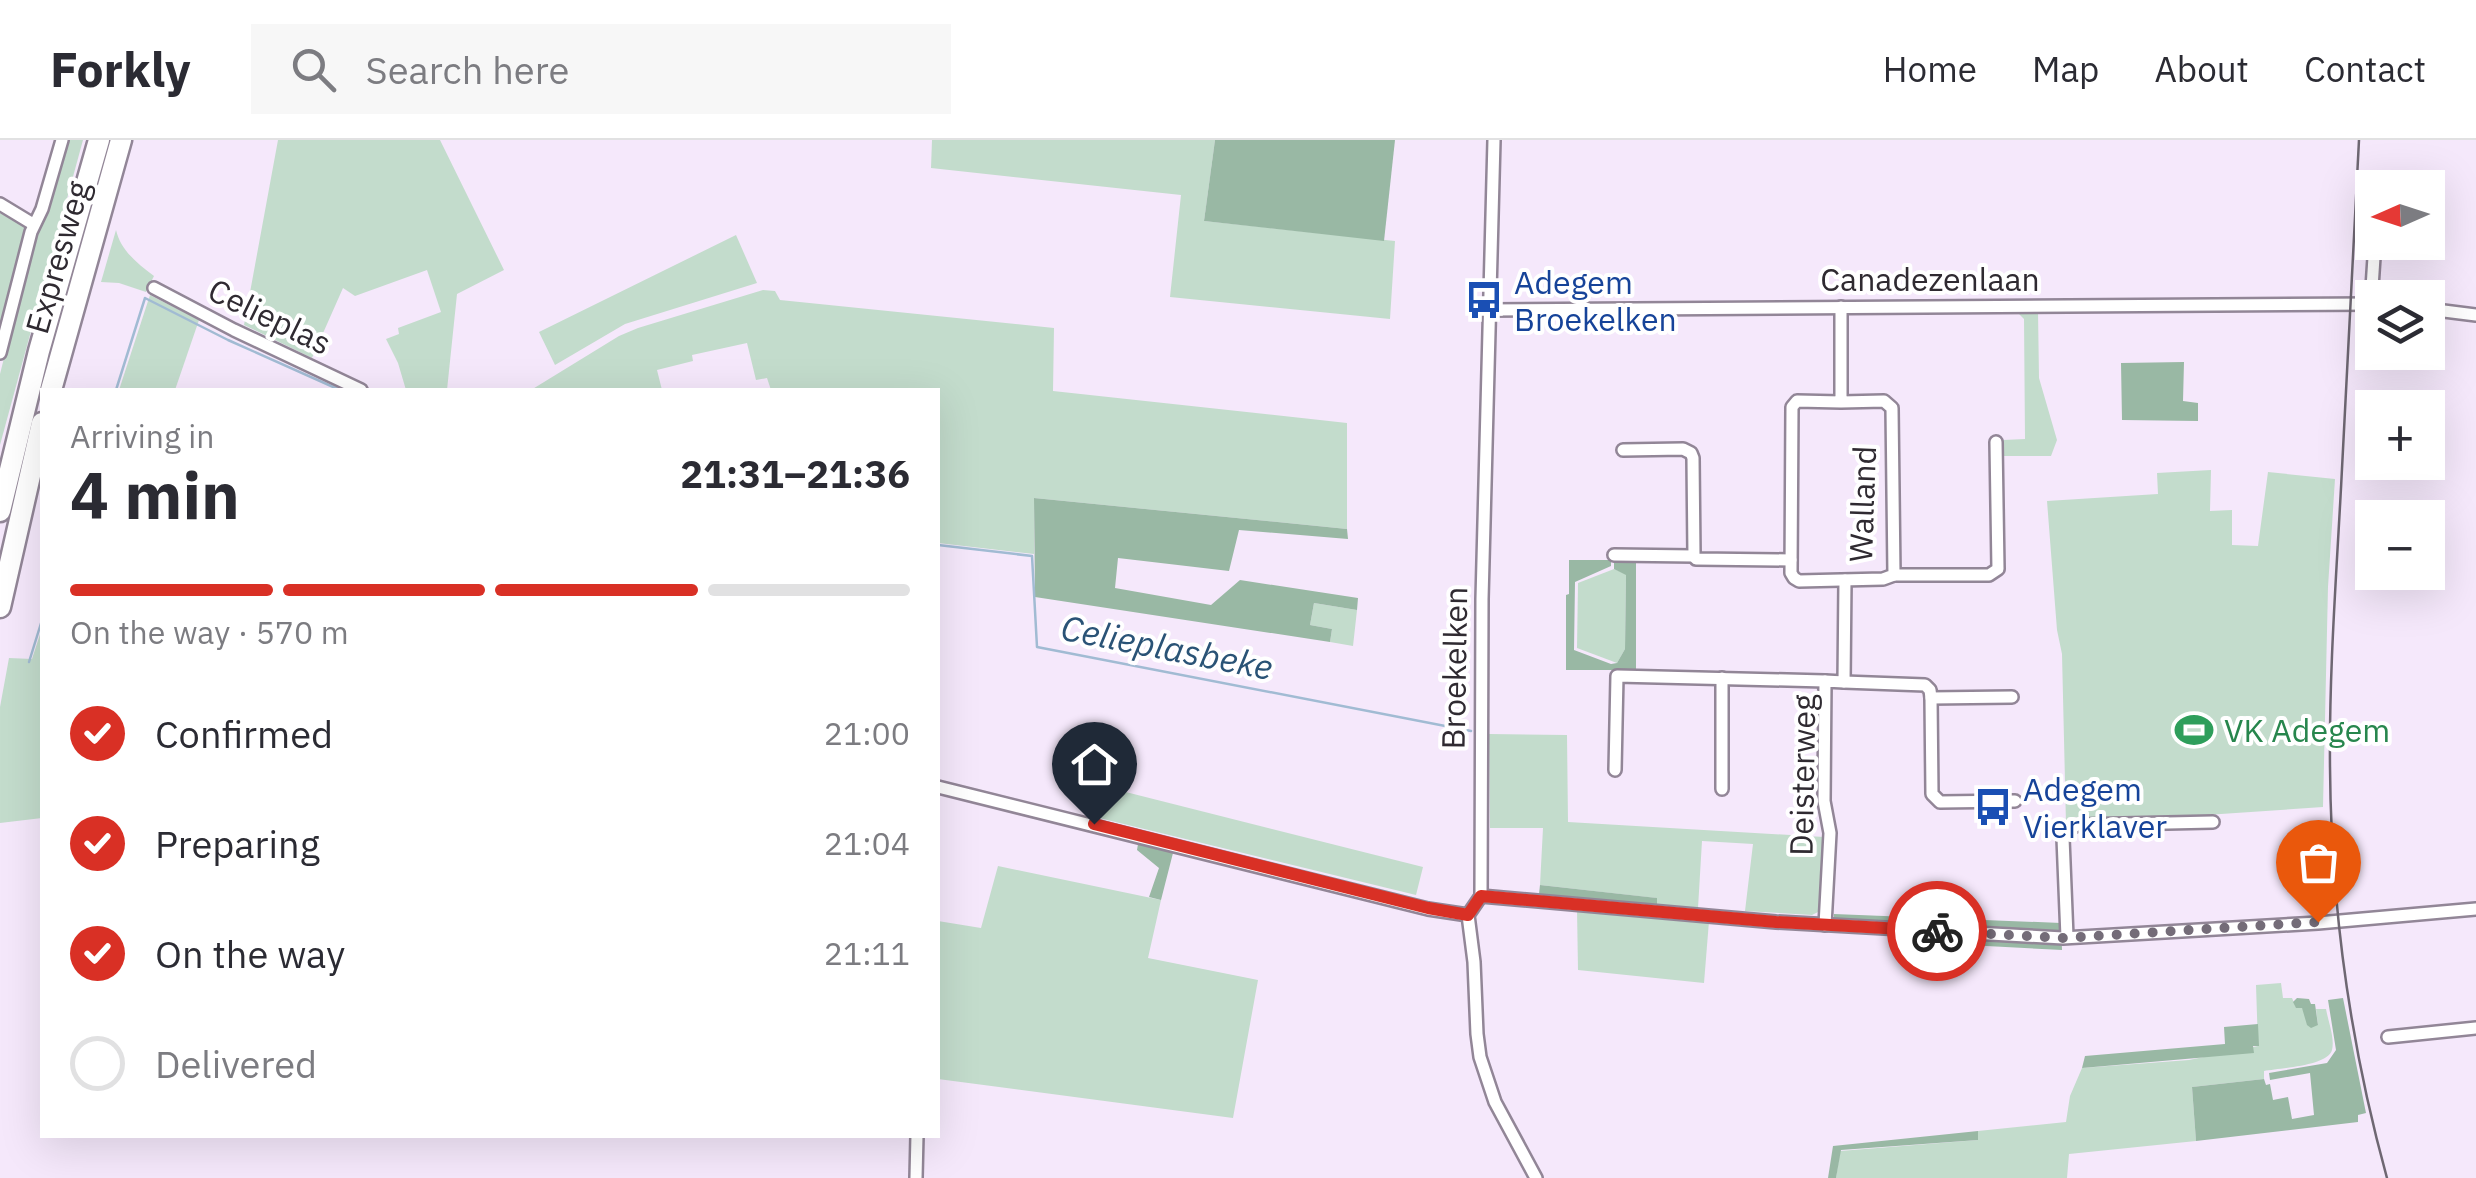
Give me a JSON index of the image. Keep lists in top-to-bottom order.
{
  "streets": {
    "highway": ["Expresweg"],
    "street": [
      "Canadezenlaan",
      "Celieplas",
      "Walland",
      "Broekelken",
      "Deisterweg"
    ]
  },
  "crossings": [
    ["Canadezenlaan", "Walland"],
    ["Canadezenlaan", "Broekelken"],
    ["Walland", "Deisterweg"]
  ],
  "water": ["Celieplasbeke"],
  "places": {
    "bus stop": ["Adegem Broekelken", "Adegem Vierklaver"],
    "sports": ["VK Adegem"]
  },
  "north": "left",
  "page": {
    "header": "Forkly",
    "search": "Search here",
    "nav": [
      "Home",
      "Map",
      "About",
      "Contact"
    ],
    "map_buttons": ["+", "−"],
    "heading": ["4 min", "Arriving in", "21:31–21:36"],
    "bar": "On the way · 570 m",
    "list": [
      ["Confirmed", "21:00"],
      ["Preparing", "21:04"],
      ["On the way", "21:11"],
      "Delivered"
    ]
  }
}
